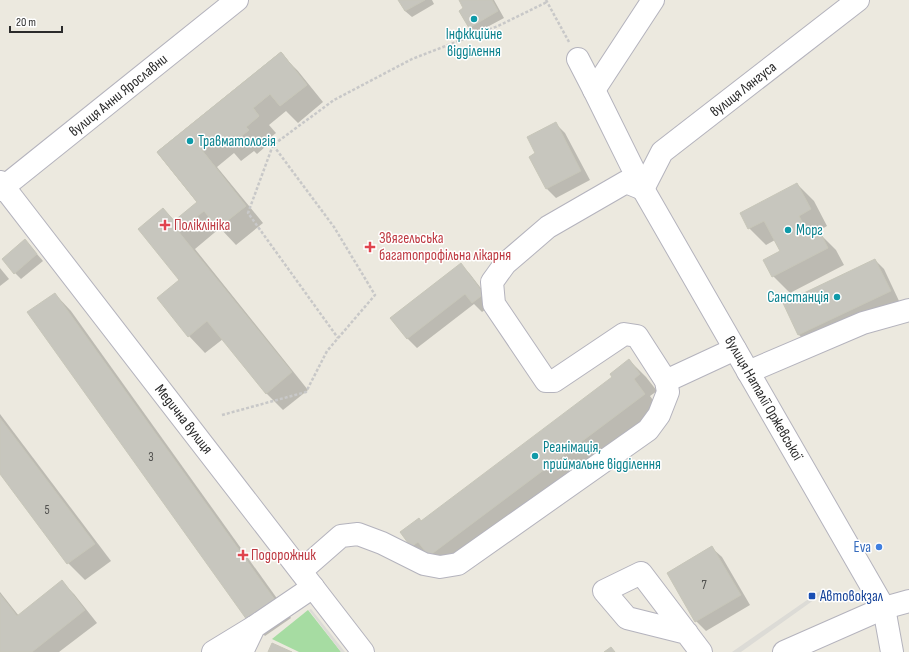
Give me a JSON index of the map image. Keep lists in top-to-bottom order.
{
  "streets": {
    "street": [
      "вулиця Лянгуса",
      "вулиця Анни Ярославни",
      "вулиця Наталії Оржевської",
      "Медична вулиця"
    ]
  },
  "crossings": [
    ["вулиця Лянгуса", "вулиця Наталії Оржевської"],
    ["вулиця Анни Ярославни", "Медична вулиця"]
  ],
  "places": {
    "other": [
      "Інфккційне відділення",
      "Травматологія",
      "Морг",
      "Санстанція",
      "Реанімація, приймальне відділення",
      "Eva"
    ],
    "health": ["Поліклініка", "Звягельська багатопрофільна лікарня", "Подорожник"],
    "transit": ["Автовокзал"]
  },
  "house_numbers": ["3", "5", "7"],
  "scale_bar": "20 m"
}
